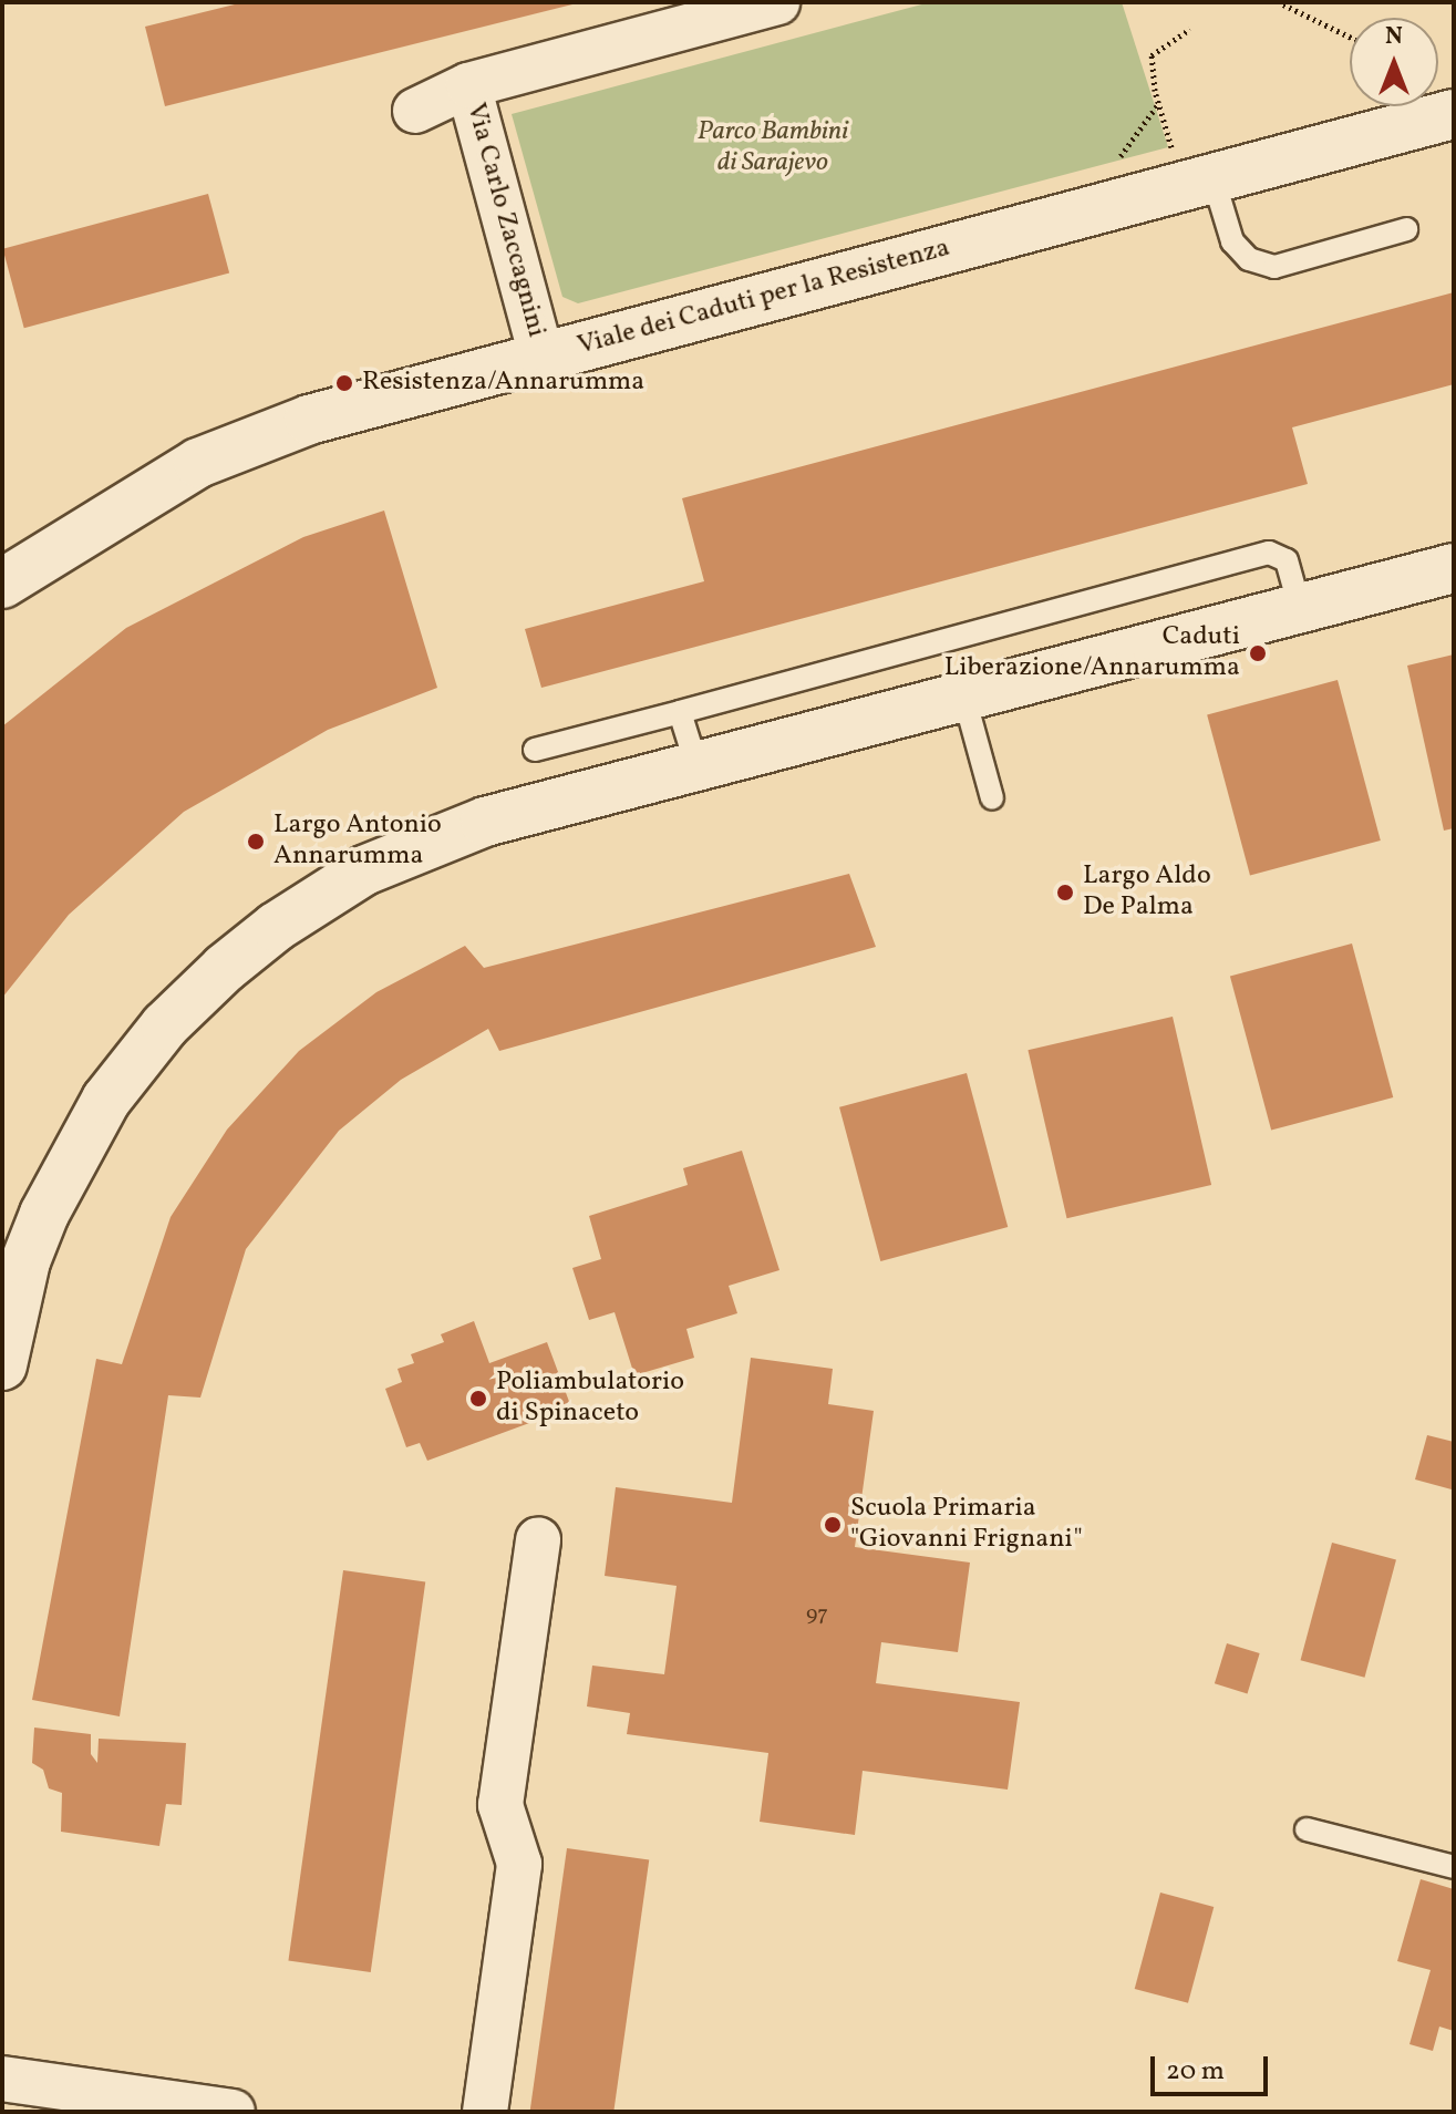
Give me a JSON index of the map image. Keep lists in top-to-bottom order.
{
  "streets": {
    "street": ["Via Carlo Zaccagnini", "Viale dei Caduti per la Resistenza"]
  },
  "crossings": [
    ["Via Carlo Zaccagnini", "Viale dei Caduti per la Resistenza"]
  ],
  "parks": ["Parco Bambini di Sarajevo"],
  "places": [
    "Resistenza/Annarumma",
    "Caduti Liberazione/Annarumma",
    "Largo Antonio Annarumma",
    "Largo Aldo De Palma",
    "Poliambulatorio di Spinaceto",
    "Scuola Primaria \"Giovanni Frignani\""
  ],
  "house_numbers": ["97"],
  "scale_bar": "20 m",
  "north": "top"
}
